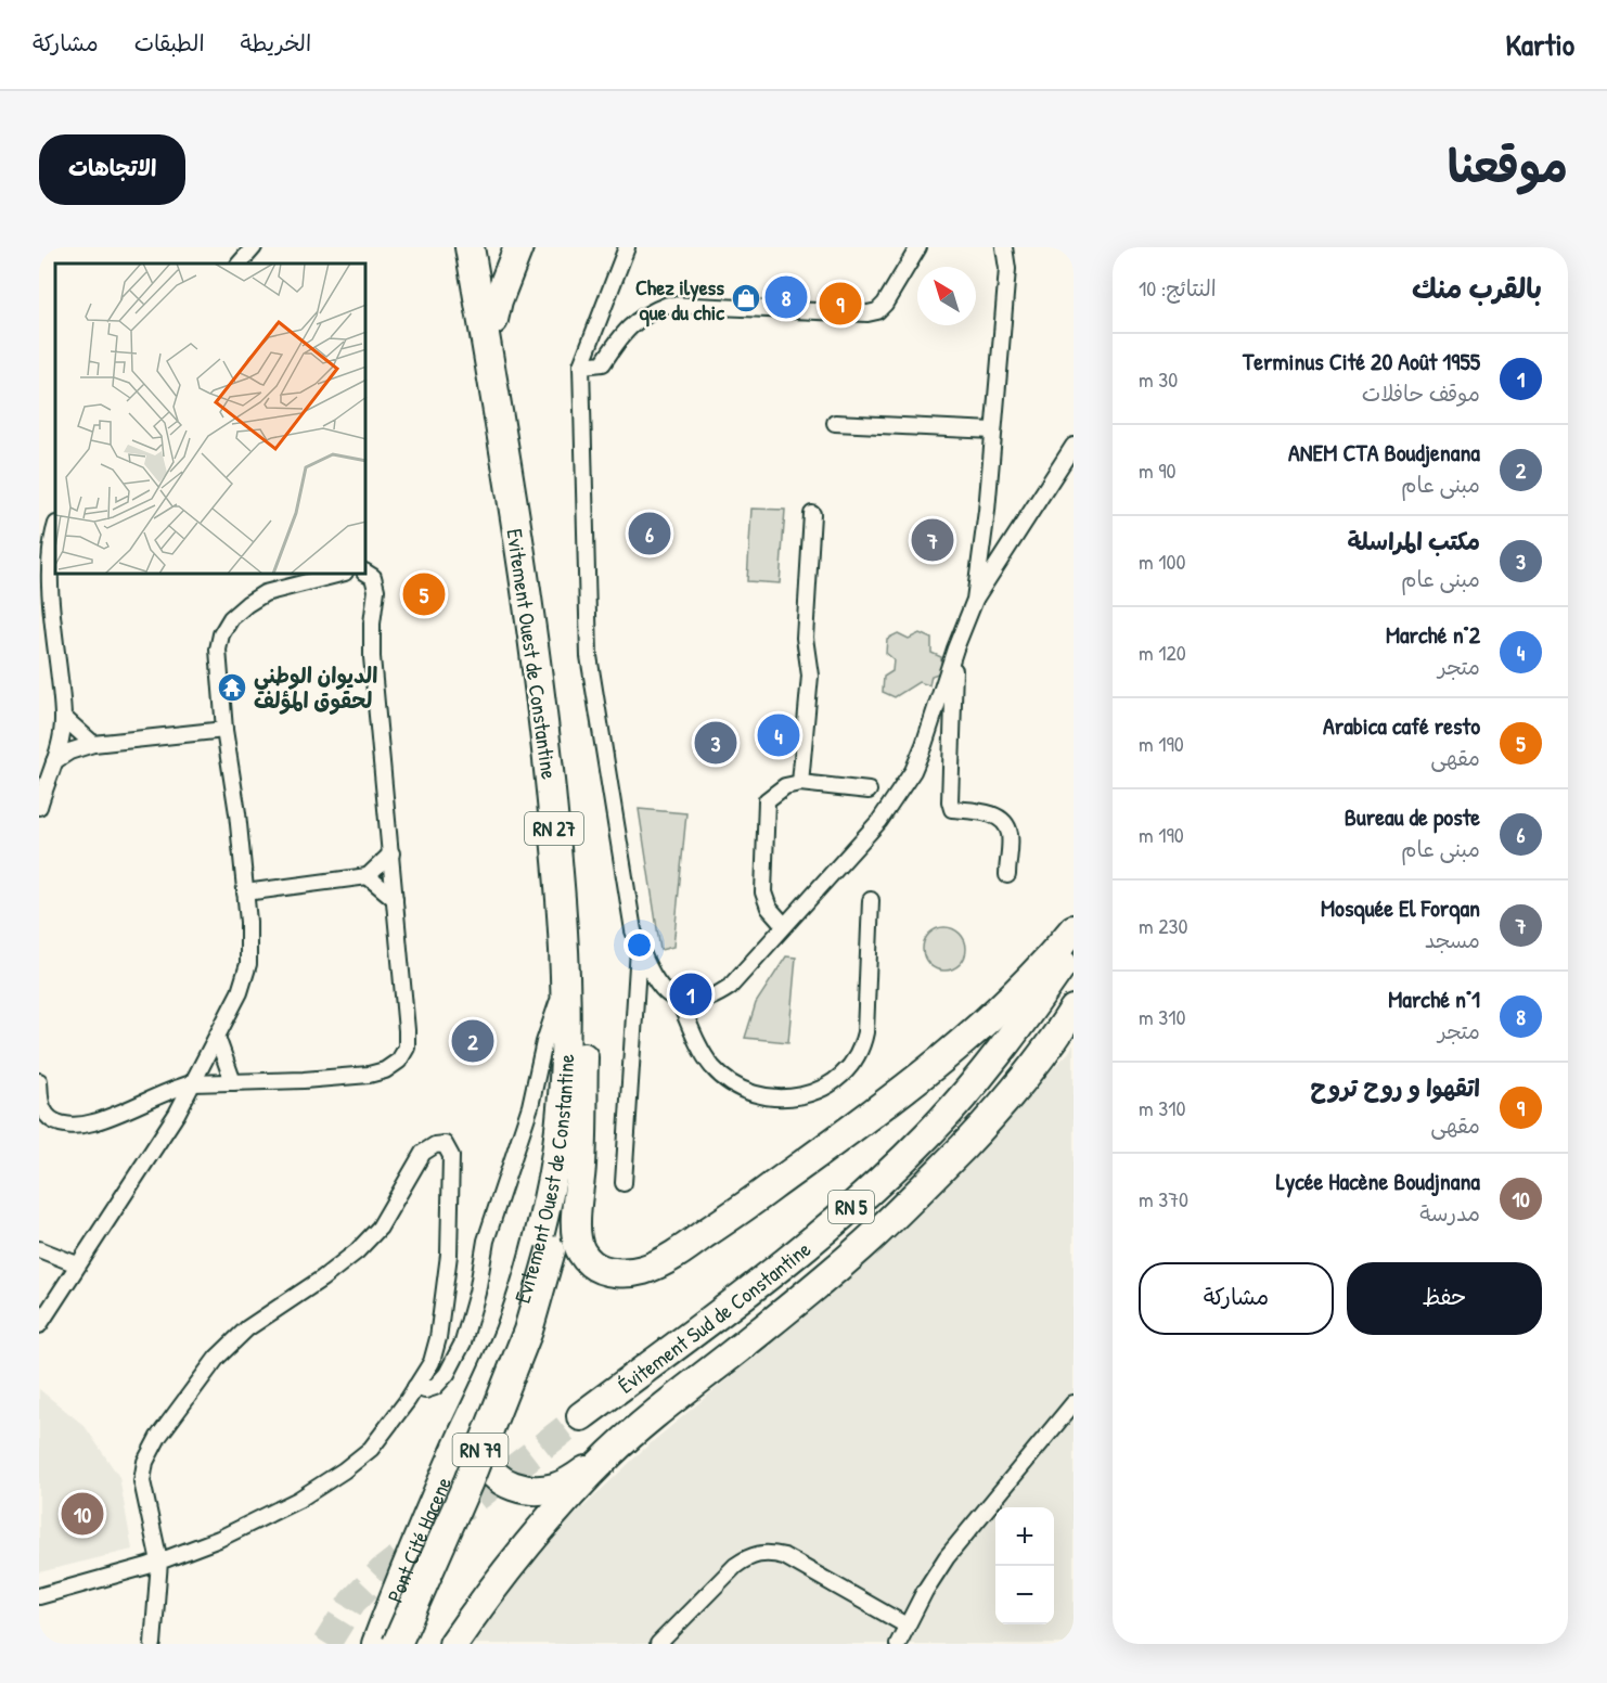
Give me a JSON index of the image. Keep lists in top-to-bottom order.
{
  "streets": {
    "highway": [
      "Evitement Ouest de Constantine",
      "RN 27",
      "RN 5",
      "Évitement Sud de Constantine",
      "RN 79",
      "Pont Cité Hacene"
    ]
  },
  "crossings": [
    ["Evitement Ouest de Constantine", "Pont Cité Hacene"],
    ["RN 5", "Évitement Sud de Constantine"]
  ],
  "places": {
    "shop": ["Chez ilyess que du chic"],
    "temple": ["الديوان الوطني لحقوق المؤلف"]
  },
  "north": "top left",
  "page": {
    "header": "Kartio",
    "nav": ["الخريطة", "الطبقات", "مشاركة"],
    "title": "موقعنا",
    "buttons": [
      "الاتجاهات",
      ["حفظ", "مشاركة"]
    ],
    "heading": ["بالقرب منك", "النتائج: 10"],
    "pins": [
      "8",
      "9",
      "6",
      "7",
      "5",
      "4",
      "3",
      "1",
      "2",
      "10"
    ],
    "list": [
      {
        "mark": "1",
        "name": "Terminus Cité 20 Août 1955",
        "note": "موقف حافلات",
        "value": "30 m"
      },
      {
        "mark": "2",
        "name": "ANEM CTA Boudjenana",
        "note": "مبنى عام",
        "value": "90 m"
      },
      {
        "mark": "3",
        "name": "مكتب المراسلة",
        "note": "مبنى عام",
        "value": "100 m"
      },
      {
        "mark": "4",
        "name": "Marché n°2",
        "note": "متجر",
        "value": "120 m"
      },
      {
        "mark": "5",
        "name": "Arabica café resto",
        "note": "مقهى",
        "value": "190 m"
      },
      {
        "mark": "6",
        "name": "Bureau de poste",
        "note": "مبنى عام",
        "value": "190 m"
      },
      {
        "mark": "7",
        "name": "Mosquée El Forqan",
        "note": "مسجد",
        "value": "230 m"
      },
      {
        "mark": "8",
        "name": "Marché n°1",
        "note": "متجر",
        "value": "310 m"
      },
      {
        "mark": "9",
        "name": "اتقهوا و روح تروح",
        "note": "مقهى",
        "value": "310 m"
      },
      {
        "mark": "10",
        "name": "Lycée Hacène Boudjnana",
        "note": "مدرسة",
        "value": "370 m"
      }
    ],
    "map_buttons": ["+", "−"]
  }
}
